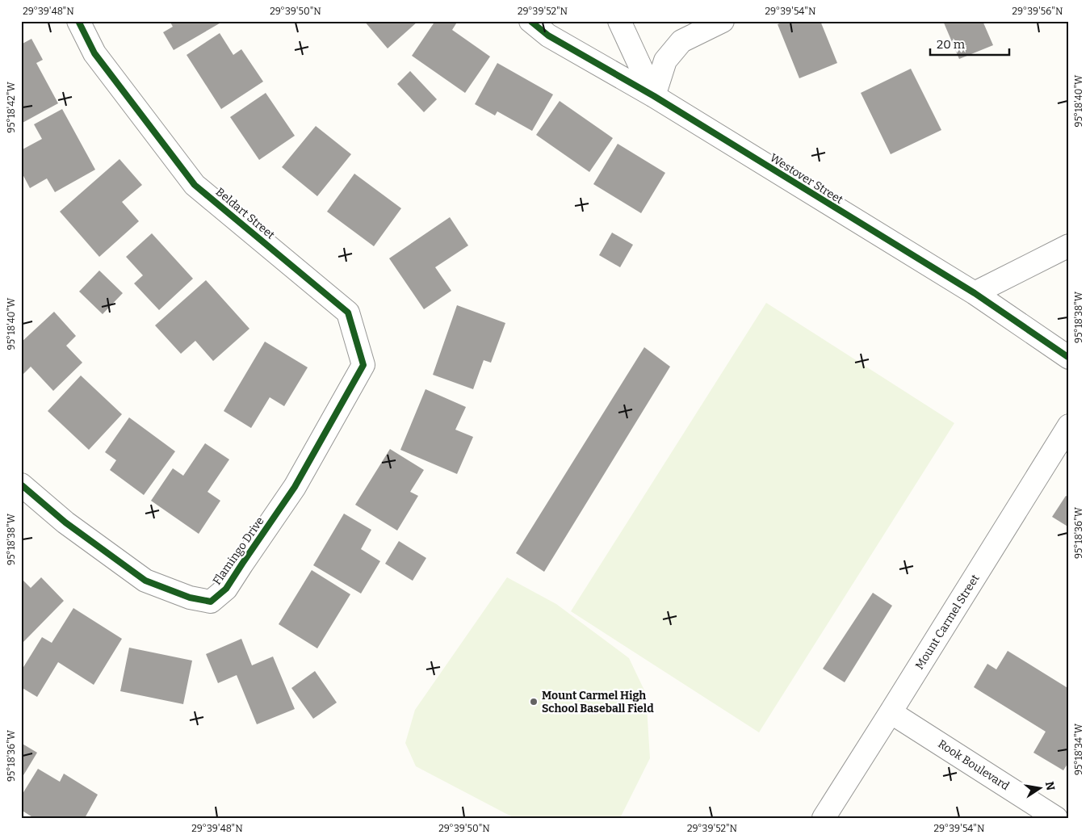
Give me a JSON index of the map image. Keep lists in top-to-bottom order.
{
  "streets": {
    "street": [
      "Westover Street",
      "Beldart Street",
      "Flamingo Drive",
      "Mount Carmel Street",
      "Rook Boulevard"
    ]
  },
  "crossings": [
    ["Beldart Street", "Flamingo Drive"],
    ["Mount Carmel Street", "Rook Boulevard"]
  ],
  "places": ["Mount Carmel High School Baseball Field"],
  "scale_bar": "20 m",
  "north": "right",
  "coordinates": [
    "29°39'48\"N",
    "29°39'50\"N",
    "29°39'52\"N",
    "29°39'54\"N",
    "29°39'56\"N",
    "95°18'40\"W",
    "95°18'42\"W",
    "95°18'38\"W",
    "95°18'36\"W",
    "95°18'34\"W"
  ]
}
